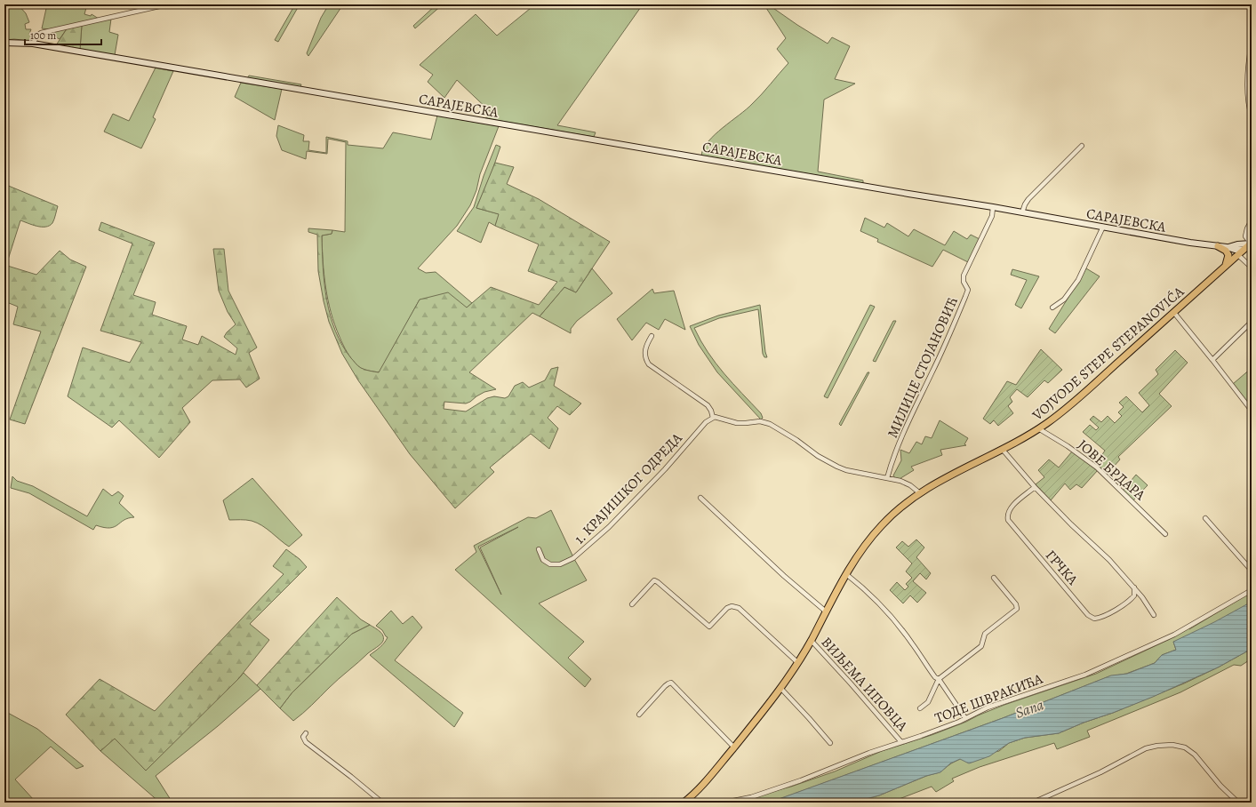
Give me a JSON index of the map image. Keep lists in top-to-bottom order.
{
  "streets": {
    "main road": ["САРАЈЕВСКА", "VOJVODE STEPE STEPANOVIĆA"],
    "street": [
      "МИЛИЦЕ СТОЈАНОВИЋ",
      "ЈОВЕ БРДАРА",
      "1. КРАЈИШКОГ ОДРЕДА",
      "ГРЧКА",
      "ВИЉЕМА ИПОВЦА",
      "ТОДЕ ШВРАКИЋА"
    ]
  },
  "crossings": [
    ["САРАЈЕВСКА", "МИЛИЦЕ СТОЈАНОВИЋ"],
    ["VOJVODE STEPE STEPANOVIĆA", "ЈОВЕ БРДАРА"],
    ["VOJVODE STEPE STEPANOVIĆA", "ВИЉЕМА ИПОВЦА"],
    ["ВИЉЕМА ИПОВЦА", "ТОДЕ ШВРАКИЋА"]
  ],
  "water": ["Sana"],
  "scale_bar": "100 m"
}
